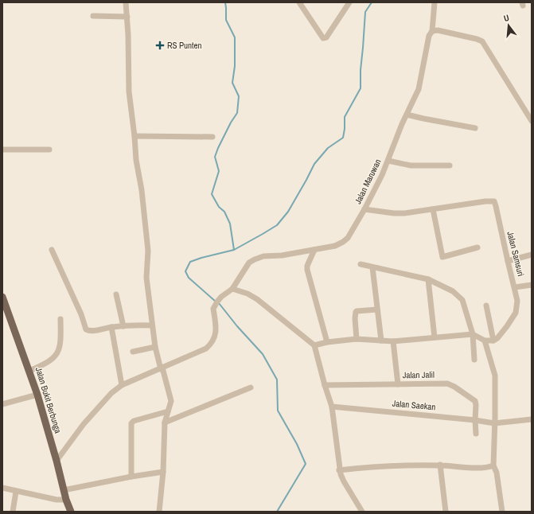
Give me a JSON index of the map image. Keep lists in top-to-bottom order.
{
  "streets": {
    "main road": ["Jalan Bukit Berbunga"],
    "street": [
      "Jalan Maruwan",
      "Jalan Samsuri",
      "Jalan Jalil",
      "Jalan Saekan"
    ]
  },
  "crossings": [
    ["Jalan Maruwan", "Jalan Samsuri"],
    ["Jalan Maruwan", "Jalan Bukit Berbunga"],
    ["Jalan Jalil", "Jalan Saekan"]
  ],
  "places": {
    "health": ["RS Punten"]
  },
  "north": "top"
}
